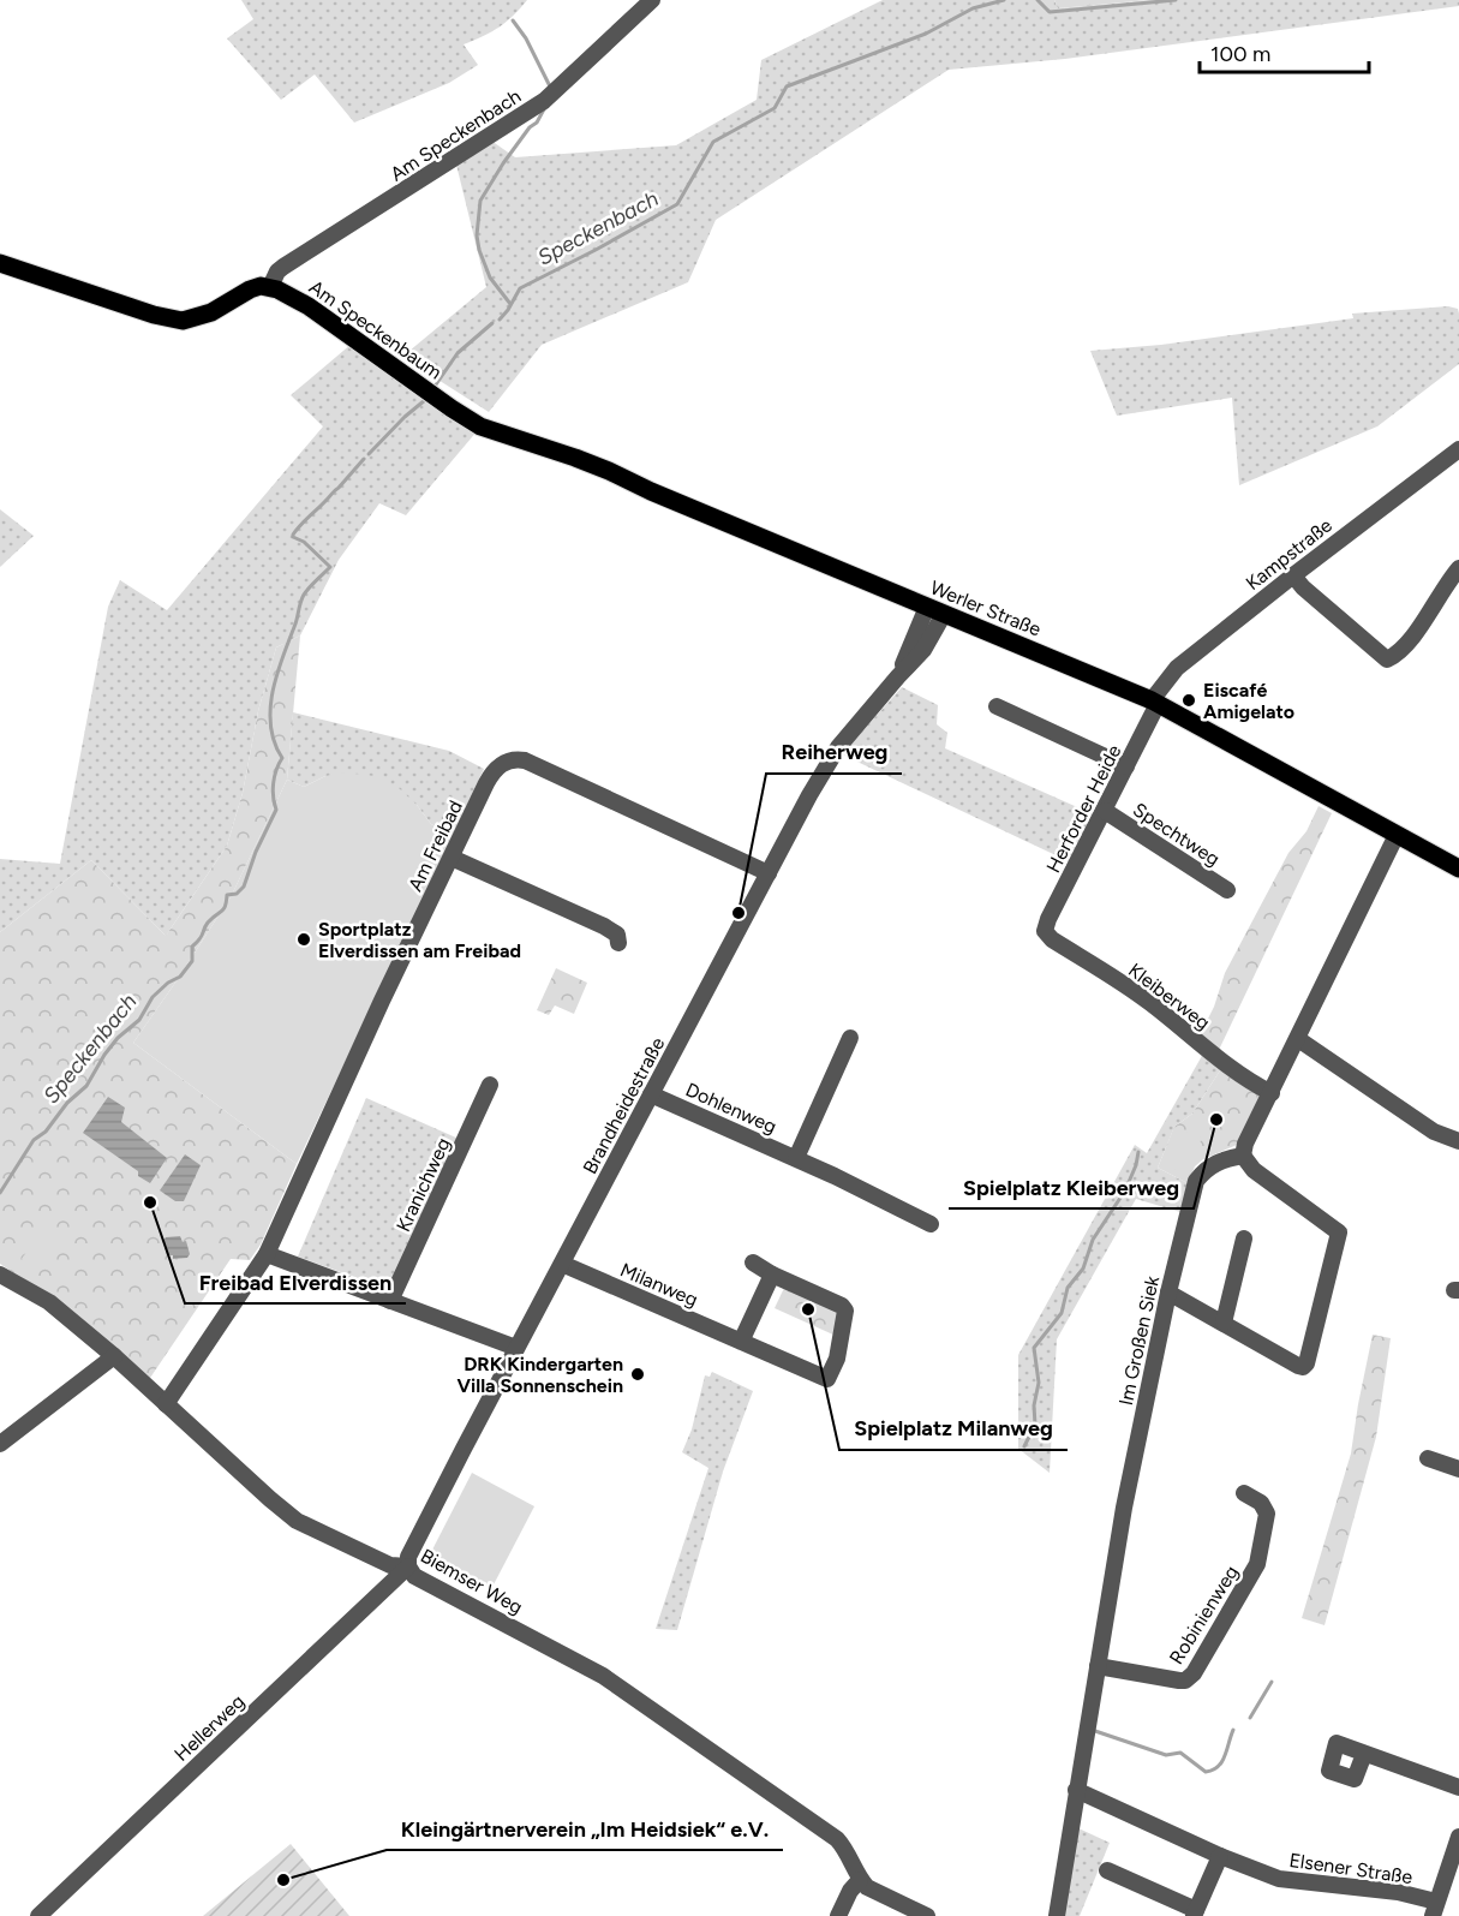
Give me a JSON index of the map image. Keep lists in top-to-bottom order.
{
  "streets": {
    "main road": ["Am Speckenbaum", "Werler Straße"],
    "street": [
      "Am Speckenbach",
      "Kampstraße",
      "Herforder Heide",
      "Spechtweg",
      "Am Freibad",
      "Kleiberweg",
      "Brandheidestraße",
      "Dohlenweg",
      "Kranichweg",
      "Milanweg",
      "Im Großen Siek",
      "Biemser Weg",
      "Robinienweg",
      "Hellerweg",
      "Elsener Straße"
    ]
  },
  "crossings": [
    ["Am Speckenbach", "Am Speckenbaum"],
    ["Am Speckenbaum", "Werler Straße"],
    ["Kampstraße", "Werler Straße"],
    ["Kampstraße", "Herforder Heide"],
    ["Werler Straße", "Herforder Heide"],
    ["Werler Straße", "Brandheidestraße"],
    ["Herforder Heide", "Spechtweg"],
    ["Herforder Heide", "Kleiberweg"],
    ["Am Freibad", "Brandheidestraße"],
    ["Am Freibad", "Biemser Weg"],
    ["Brandheidestraße", "Dohlenweg"],
    ["Brandheidestraße", "Milanweg"],
    ["Brandheidestraße", "Biemser Weg"],
    ["Brandheidestraße", "Hellerweg"],
    ["Im Großen Siek", "Robinienweg"],
    ["Im Großen Siek", "Elsener Straße"],
    ["Biemser Weg", "Hellerweg"]
  ],
  "water": ["Speckenbach"],
  "places": [
    "Eiscafé Amigelato",
    "Reiherweg",
    "Sportplatz Elverdissen am Freibad",
    "Spielplatz Kleiberweg",
    "Freibad Elverdissen",
    "Spielplatz Milanweg",
    "DRK Kindergarten Villa Sonnenschein",
    "Kleingärtnerverein „Im Heidsiek“ e.V."
  ],
  "scale_bar": "100 m"
}
